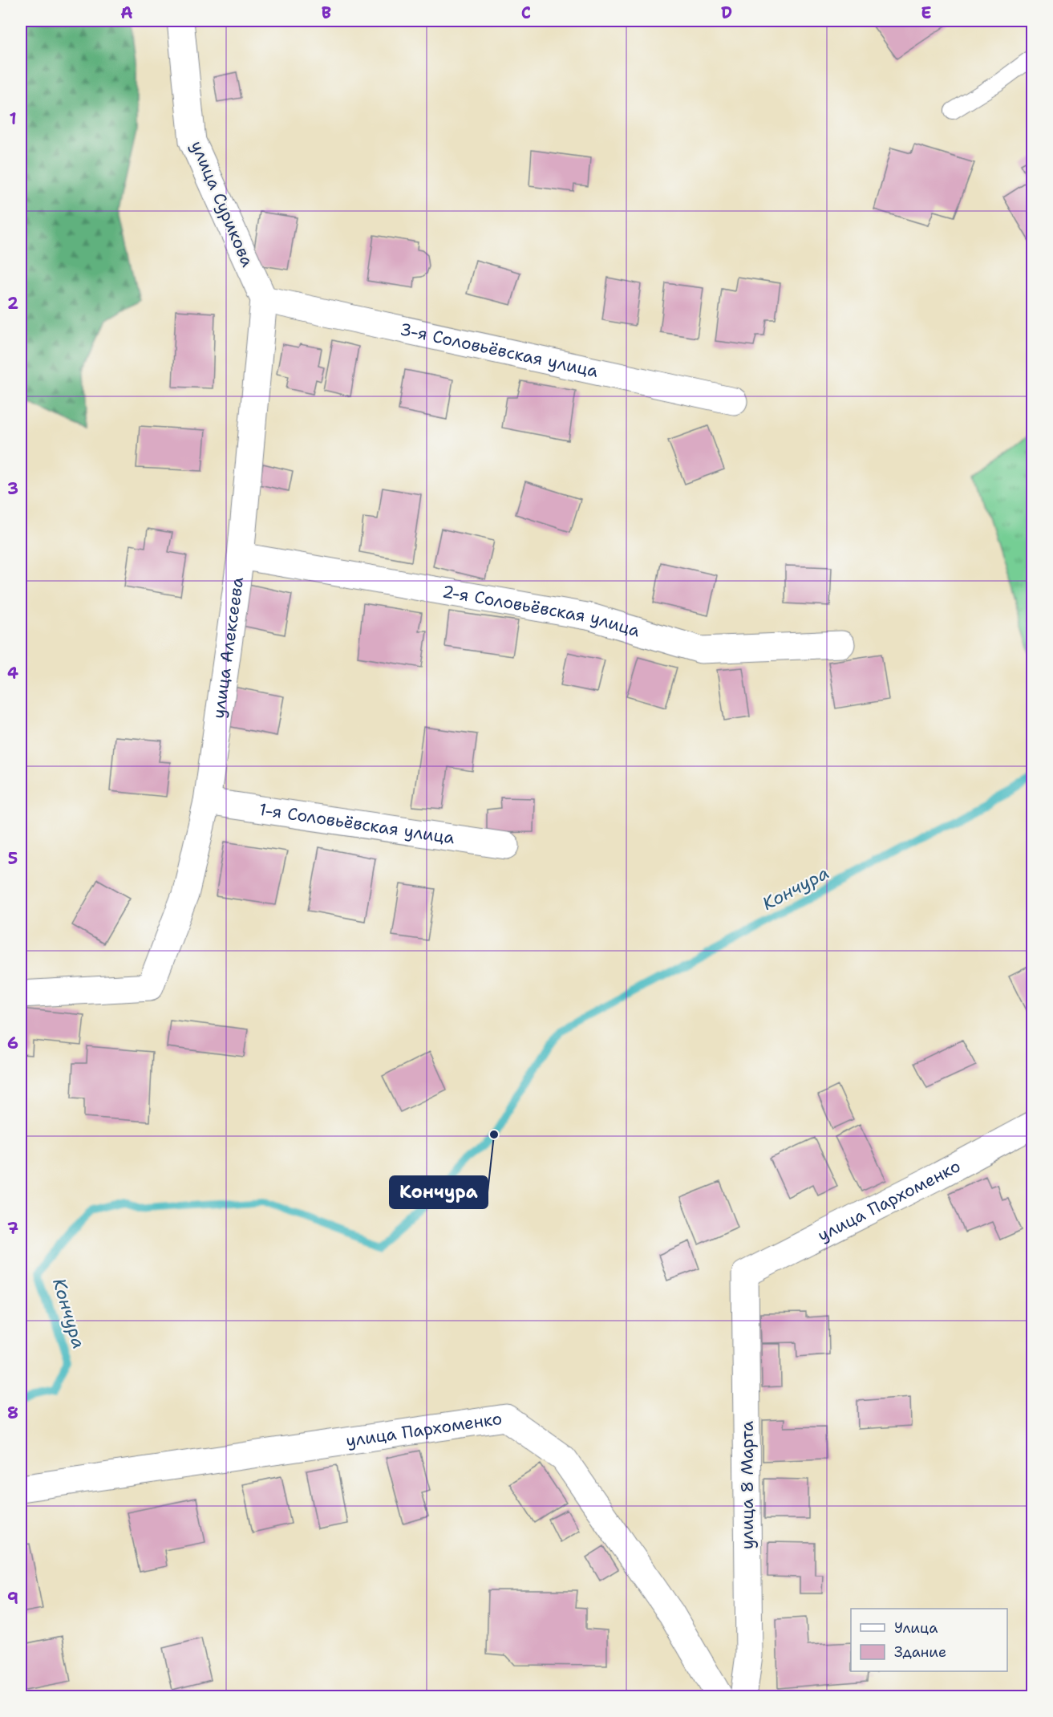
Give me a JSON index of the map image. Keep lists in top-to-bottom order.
{
  "streets": {
    "street": [
      "улица Сурикова",
      "3-я Соловьёвская улица",
      "2-я Соловьёвская улица",
      "улица Алексеева",
      "1-я Соловьёвская улица",
      "улица Пархоменко",
      "улица 8 Марта"
    ]
  },
  "crossings": [
    ["улица Сурикова", "3-я Соловьёвская улица"],
    ["улица Сурикова", "улица Алексеева"],
    ["3-я Соловьёвская улица", "улица Алексеева"],
    ["2-я Соловьёвская улица", "улица Алексеева"],
    ["улица Алексеева", "1-я Соловьёвская улица"],
    ["улица Пархоменко", "улица 8 Марта"]
  ],
  "water": ["Кончура"],
  "places": ["Кончура"],
  "legend": ["Улица", "Здание"],
  "grid": {
    "columns": [
      "A",
      "B",
      "C",
      "D",
      "E"
    ],
    "rows": [
      "1",
      "2",
      "3",
      "4",
      "5",
      "6",
      "7",
      "8",
      "9"
    ]
  }
}
